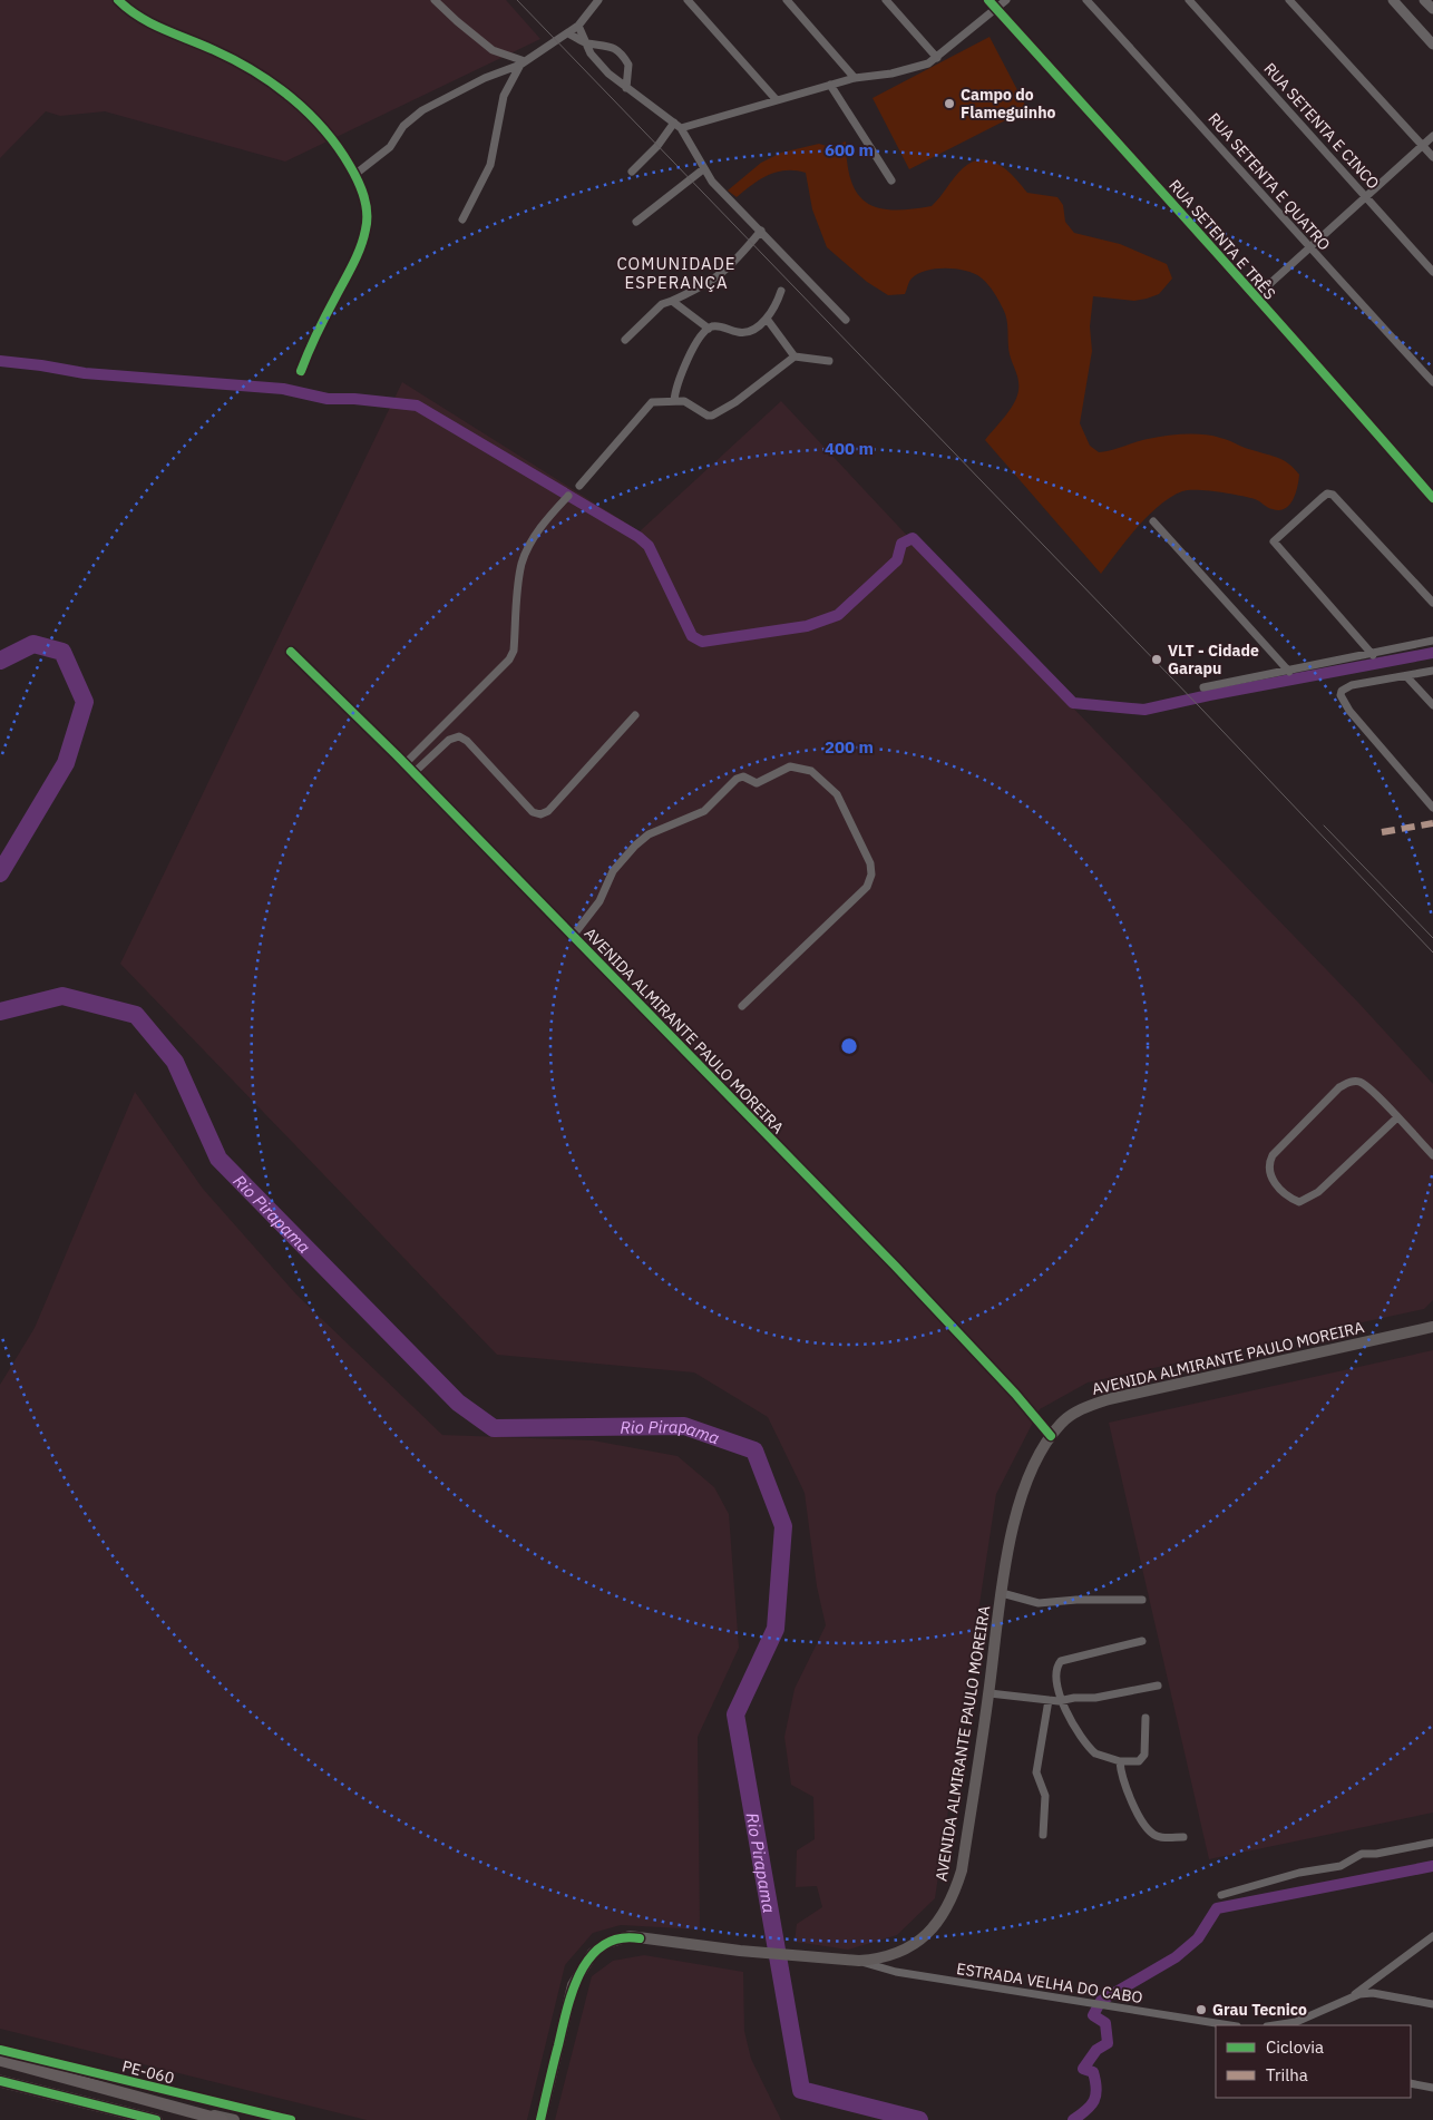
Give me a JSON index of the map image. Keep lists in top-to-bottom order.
{
  "streets": {
    "highway": ["PE-060"],
    "main road": ["AVENIDA ALMIRANTE PAULO MOREIRA"],
    "street": [
      "RUA SETENTA E CINCO",
      "RUA SETENTA E QUATRO",
      "RUA SETENTA E TRÊS",
      "ESTRADA VELHA DO CABO"
    ],
    "cycle path": ["PE-060"]
  },
  "crossings": [
    ["AVENIDA ALMIRANTE PAULO MOREIRA", "ESTRADA VELHA DO CABO"]
  ],
  "districts": ["COMUNIDADE ESPERANÇA"],
  "water": ["Rio Pirapama"],
  "places": ["Campo do Flameguinho", "VLT - Cidade Garapu", "Grau Tecnico"],
  "legend": ["Ciclovia", "Trilha"],
  "rings": ["600 m", "400 m", "200 m"]
}
